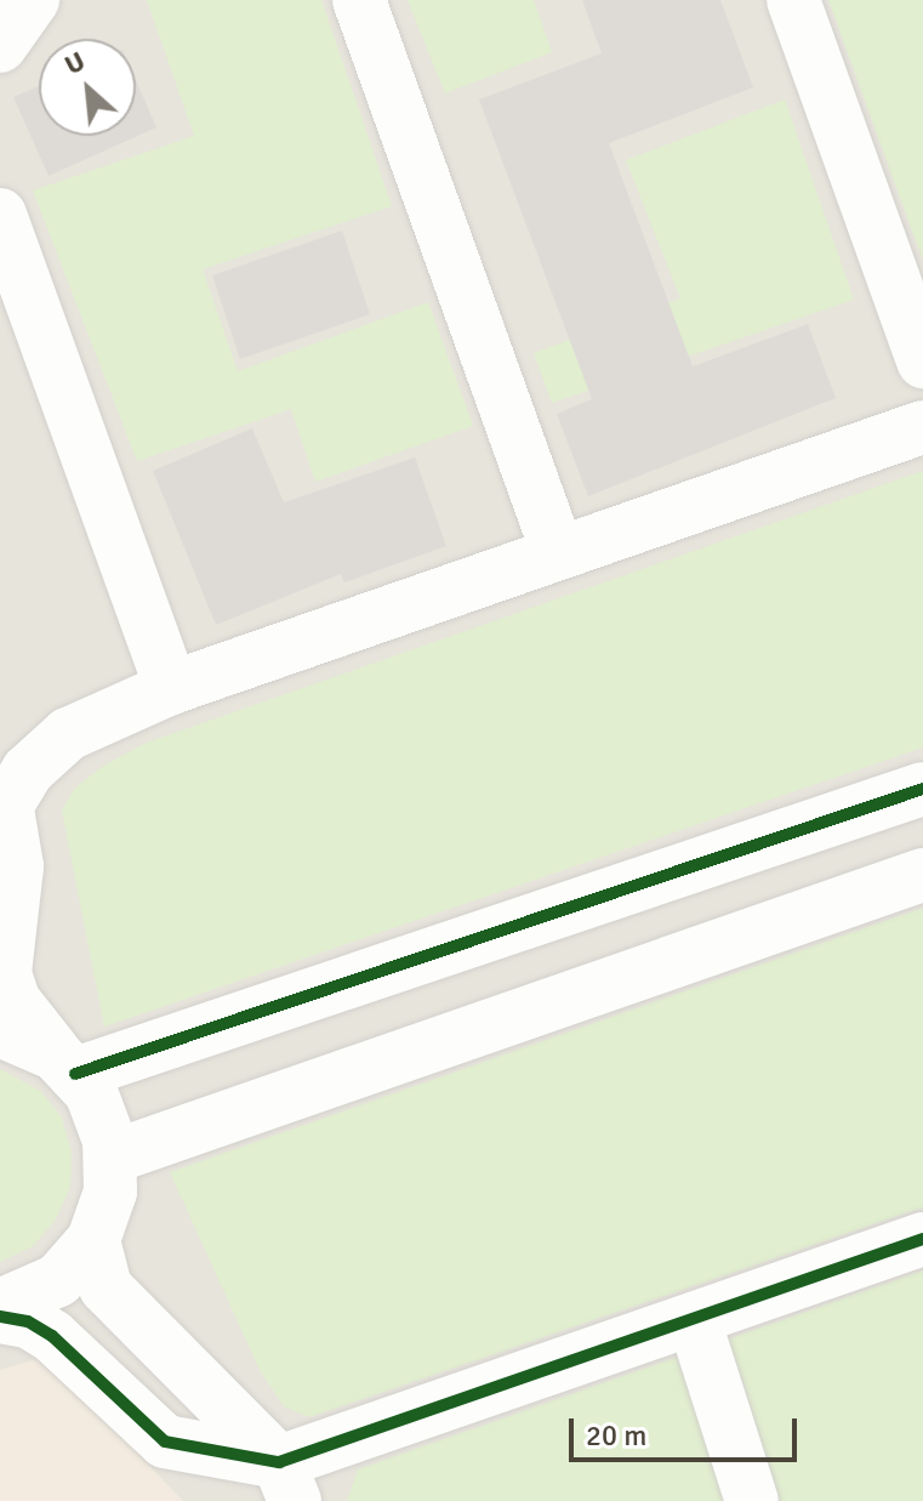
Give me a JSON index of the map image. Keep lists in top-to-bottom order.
{
  "scale_bar": "20 m",
  "north": "top left"
}
